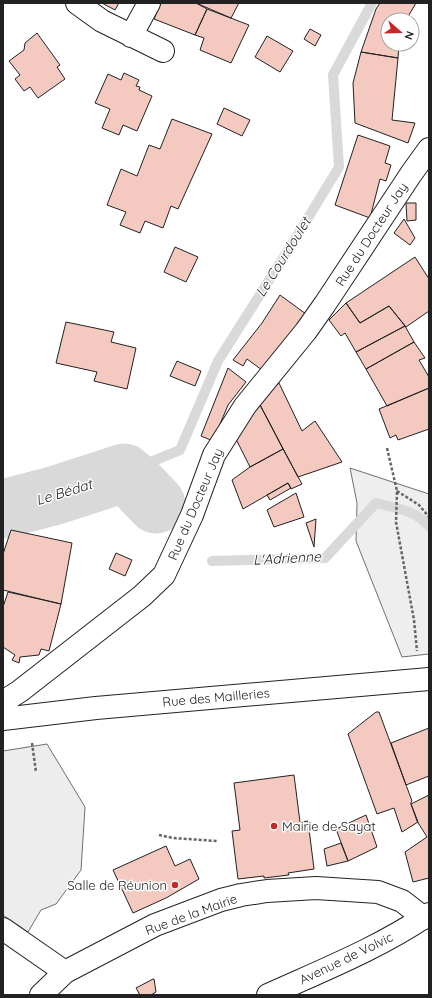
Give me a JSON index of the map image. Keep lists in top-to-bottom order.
{
  "streets": {
    "street": [
      "Rue du Docteur Jay",
      "Rue des Mailleries",
      "Rue de la Mairie",
      "Avenue de Volvic"
    ]
  },
  "crossings": [
    ["Rue de la Mairie", "Avenue de Volvic"]
  ],
  "water": ["Le Courdoulet", "Le Bédat", "L'Adrienne"],
  "places": ["Mairie de Sayat", "Salle de Réunion"],
  "north": "right"
}
